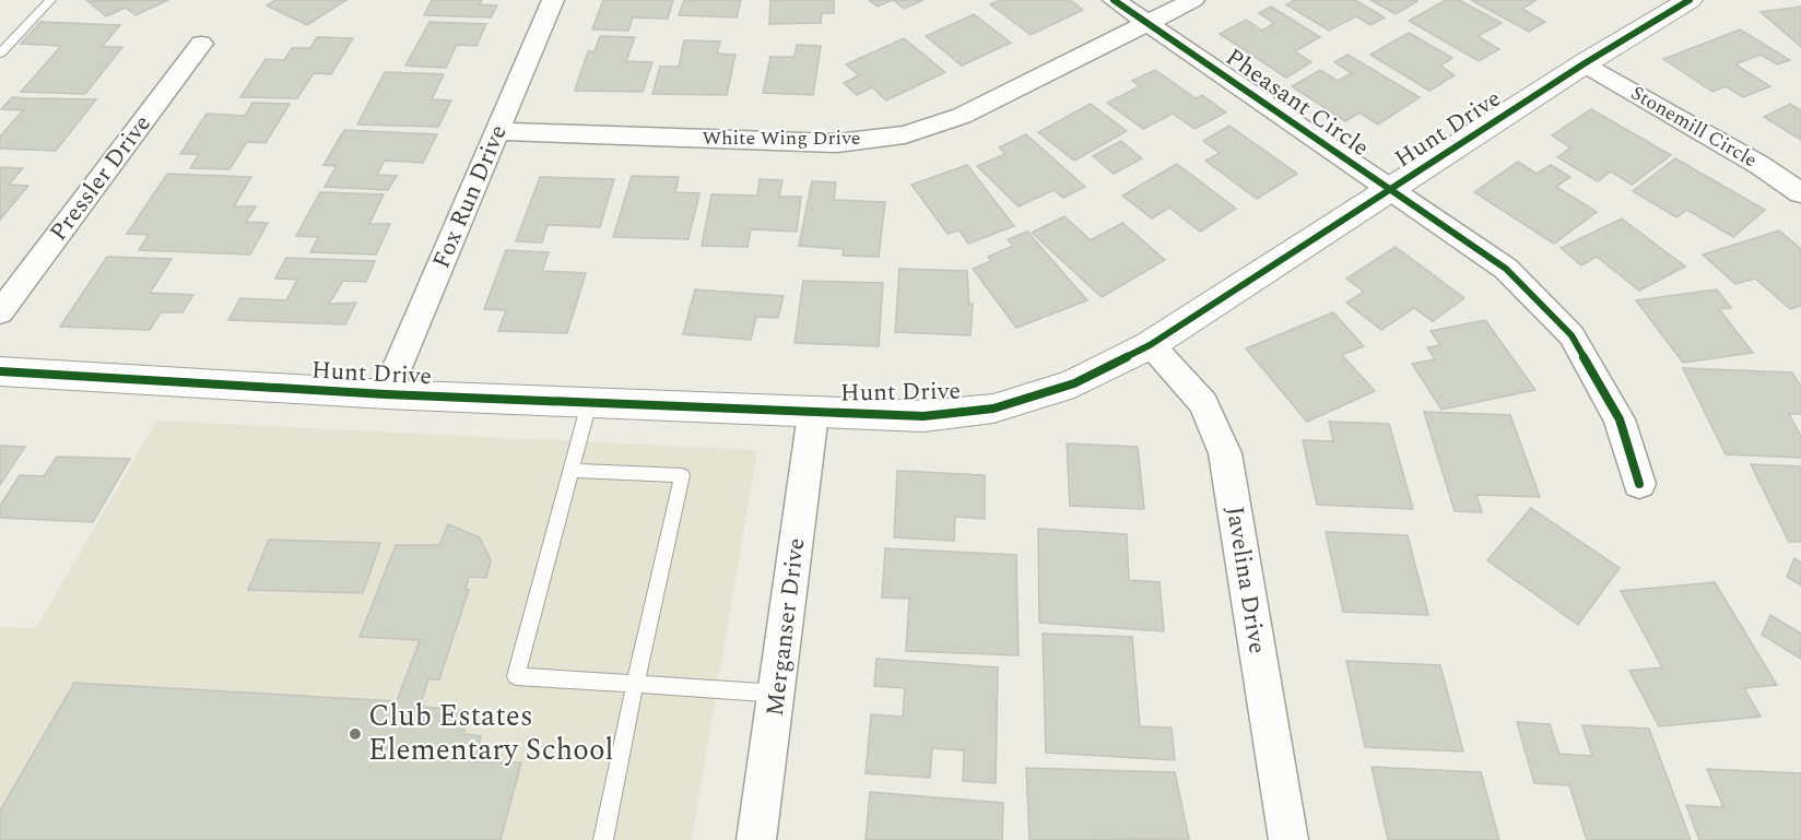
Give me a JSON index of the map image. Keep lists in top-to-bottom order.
{
  "streets": {
    "street": [
      "Pheasant Circle",
      "Stonemill Circle",
      "Hunt Drive",
      "White Wing Drive",
      "Pressler Drive",
      "Fox Run Drive",
      "Javelina Drive",
      "Merganser Drive"
    ]
  },
  "crossings": [
    ["Pheasant Circle", "Hunt Drive"],
    ["Pheasant Circle", "White Wing Drive"],
    ["Stonemill Circle", "Hunt Drive"],
    ["Hunt Drive", "Fox Run Drive"],
    ["Hunt Drive", "Javelina Drive"],
    ["Hunt Drive", "Merganser Drive"],
    ["White Wing Drive", "Fox Run Drive"]
  ],
  "places": ["Club Estates Elementary School"]
}
